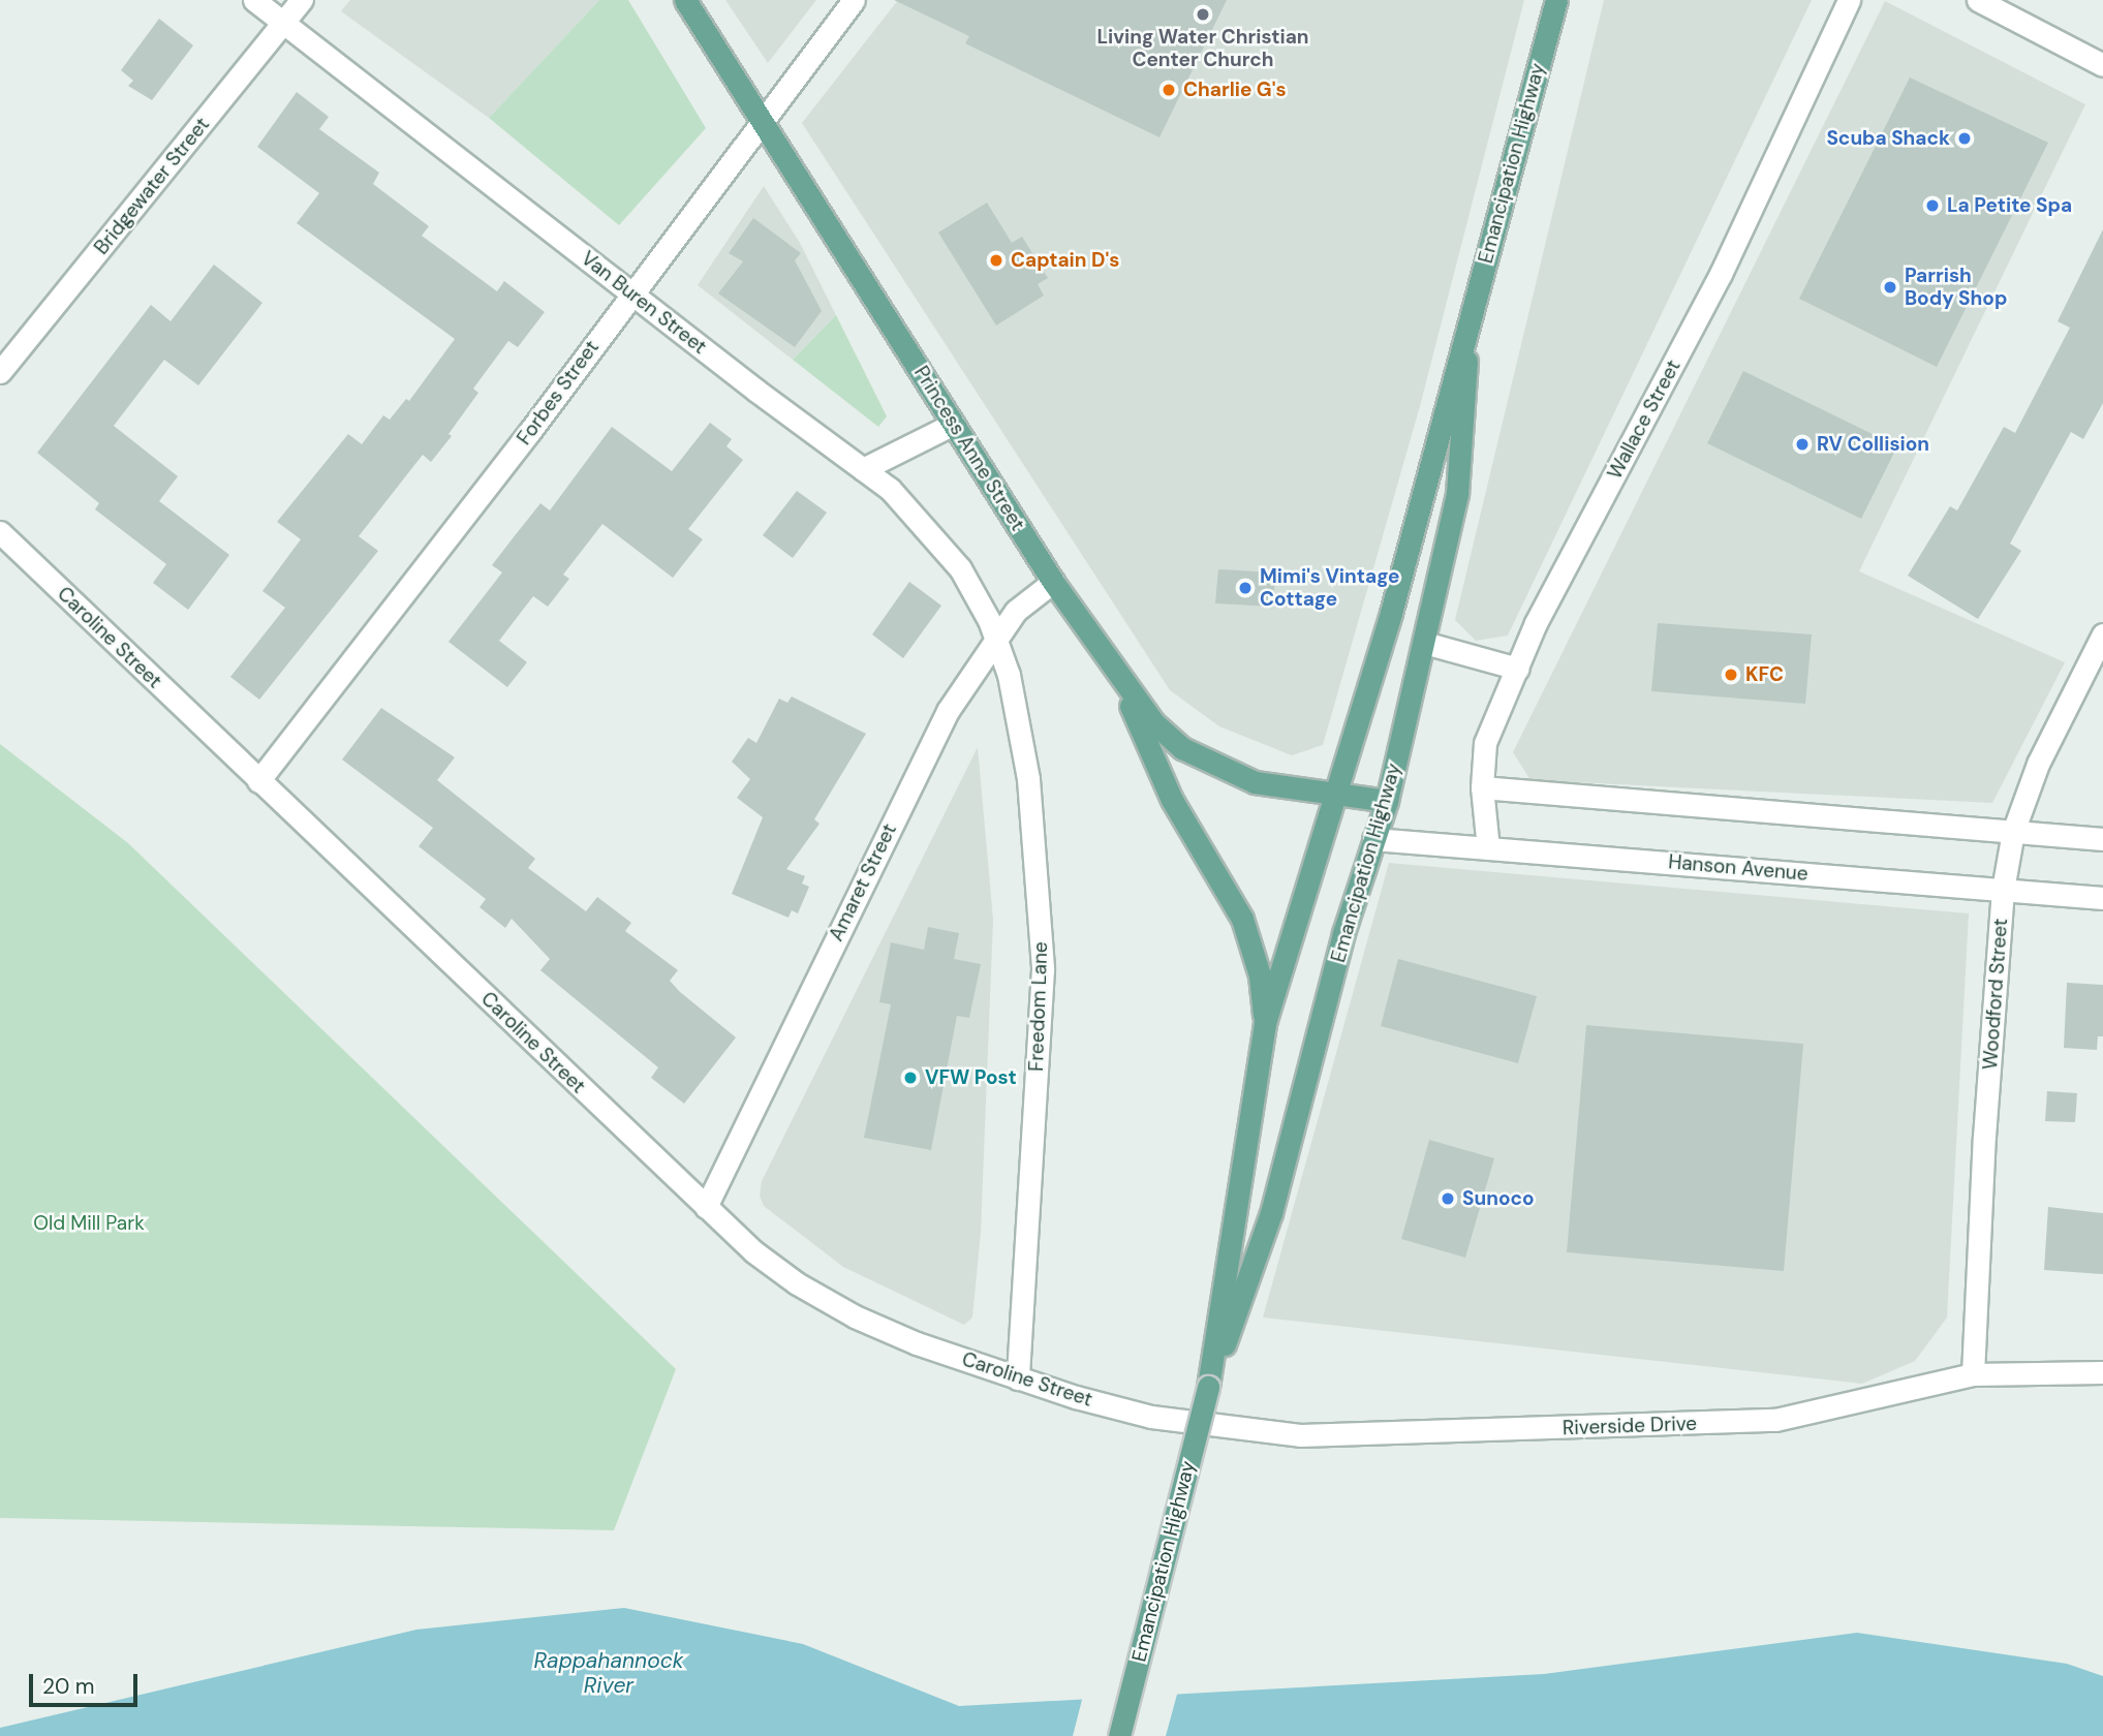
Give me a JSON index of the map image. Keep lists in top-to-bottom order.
{
  "streets": {
    "main road": ["Emancipation Highway", "Princess Anne Street"],
    "street": [
      "Bridgewater Street",
      "Van Buren Street",
      "Forbes Street",
      "Wallace Street",
      "Caroline Street",
      "Hanson Avenue",
      "Amaret Street",
      "Woodford Street",
      "Freedom Lane",
      "Riverside Drive"
    ]
  },
  "crossings": [
    ["Emancipation Highway", "Princess Anne Street"],
    ["Emancipation Highway", "Hanson Avenue"],
    ["Bridgewater Street", "Van Buren Street"],
    ["Van Buren Street", "Forbes Street"],
    ["Van Buren Street", "Amaret Street"],
    ["Van Buren Street", "Freedom Lane"],
    ["Forbes Street", "Princess Anne Street"],
    ["Forbes Street", "Caroline Street"],
    ["Wallace Street", "Hanson Avenue"],
    ["Princess Anne Street", "Amaret Street"],
    ["Caroline Street", "Amaret Street"],
    ["Caroline Street", "Freedom Lane"],
    ["Caroline Street", "Riverside Drive"],
    ["Hanson Avenue", "Woodford Street"],
    ["Amaret Street", "Freedom Lane"],
    ["Woodford Street", "Riverside Drive"]
  ],
  "water": ["Rappahannock River"],
  "parks": ["Old Mill Park"],
  "places": [
    "Living Water Christian Center Church",
    "Charlie G's",
    "Scuba Shack",
    "La Petite Spa",
    "Captain D's",
    "Parrish Body Shop",
    "RV Collision",
    "Mimi's Vintage Cottage",
    "KFC",
    "VFW Post",
    "Sunoco"
  ],
  "scale_bar": "20 m"
}
